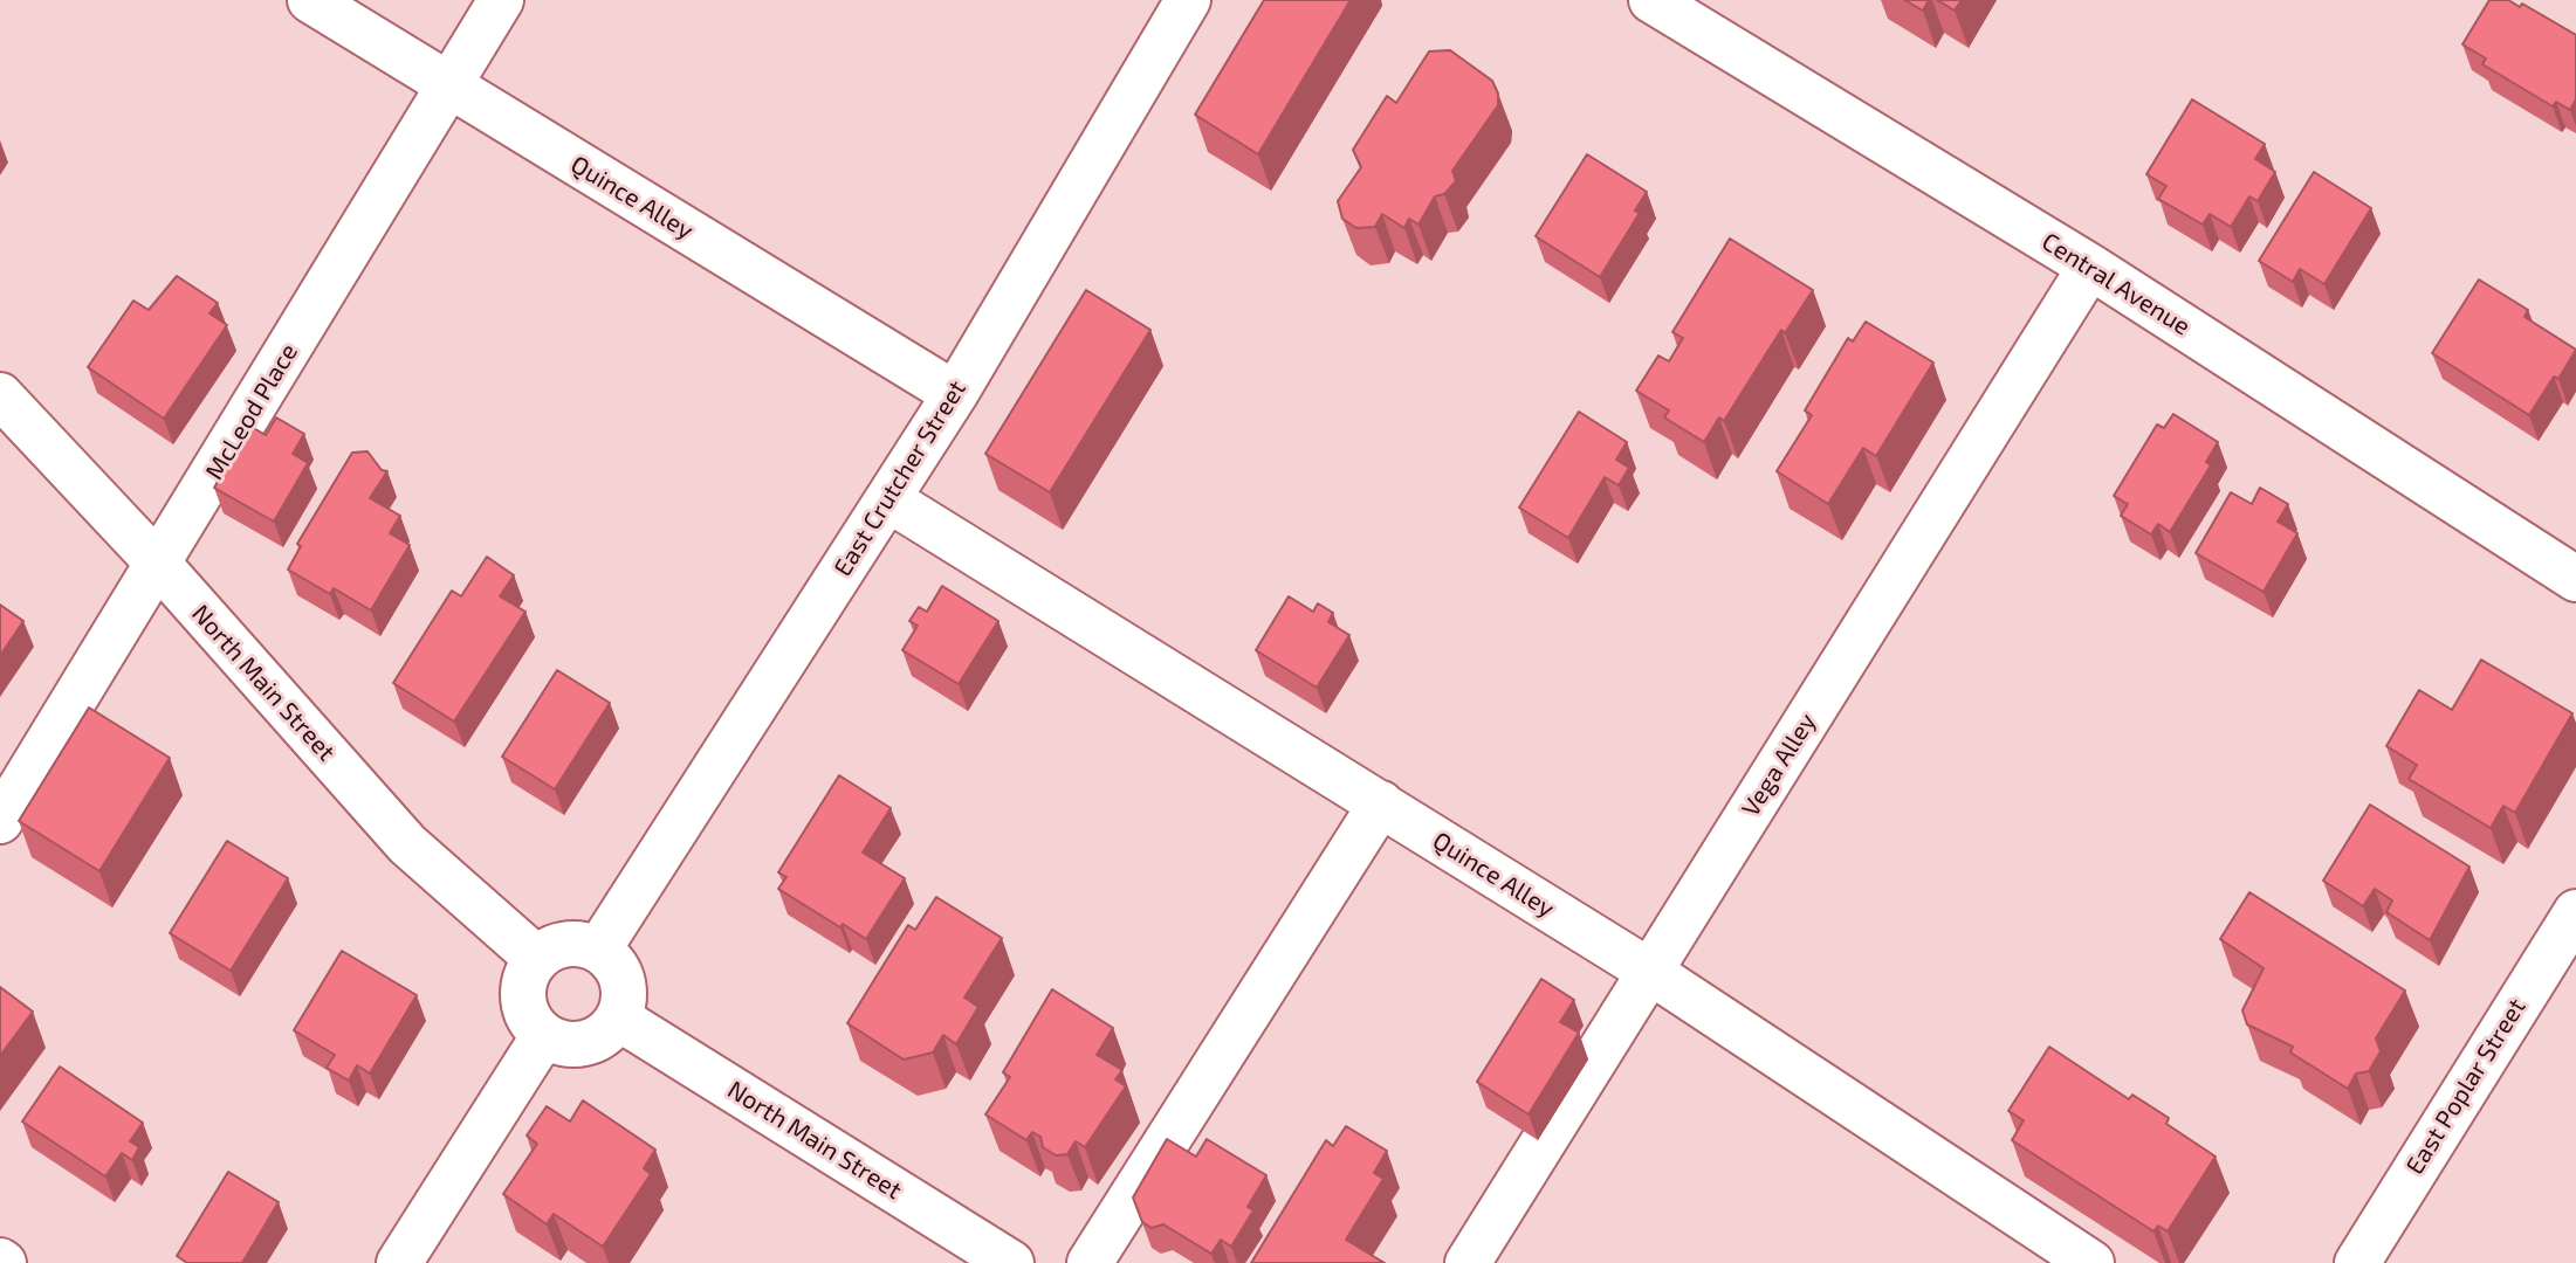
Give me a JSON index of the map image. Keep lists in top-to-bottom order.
{
  "streets": {
    "street": [
      "Quince Alley",
      "Central Avenue",
      "McLeod Place",
      "East Crutcher Street",
      "North Main Street",
      "Vega Alley",
      "East Poplar Street"
    ]
  },
  "crossings": [
    ["Quince Alley", "McLeod Place"],
    ["Quince Alley", "East Crutcher Street"],
    ["Quince Alley", "Vega Alley"],
    ["Central Avenue", "Vega Alley"],
    ["McLeod Place", "North Main Street"],
    ["East Crutcher Street", "North Main Street"]
  ]
}
